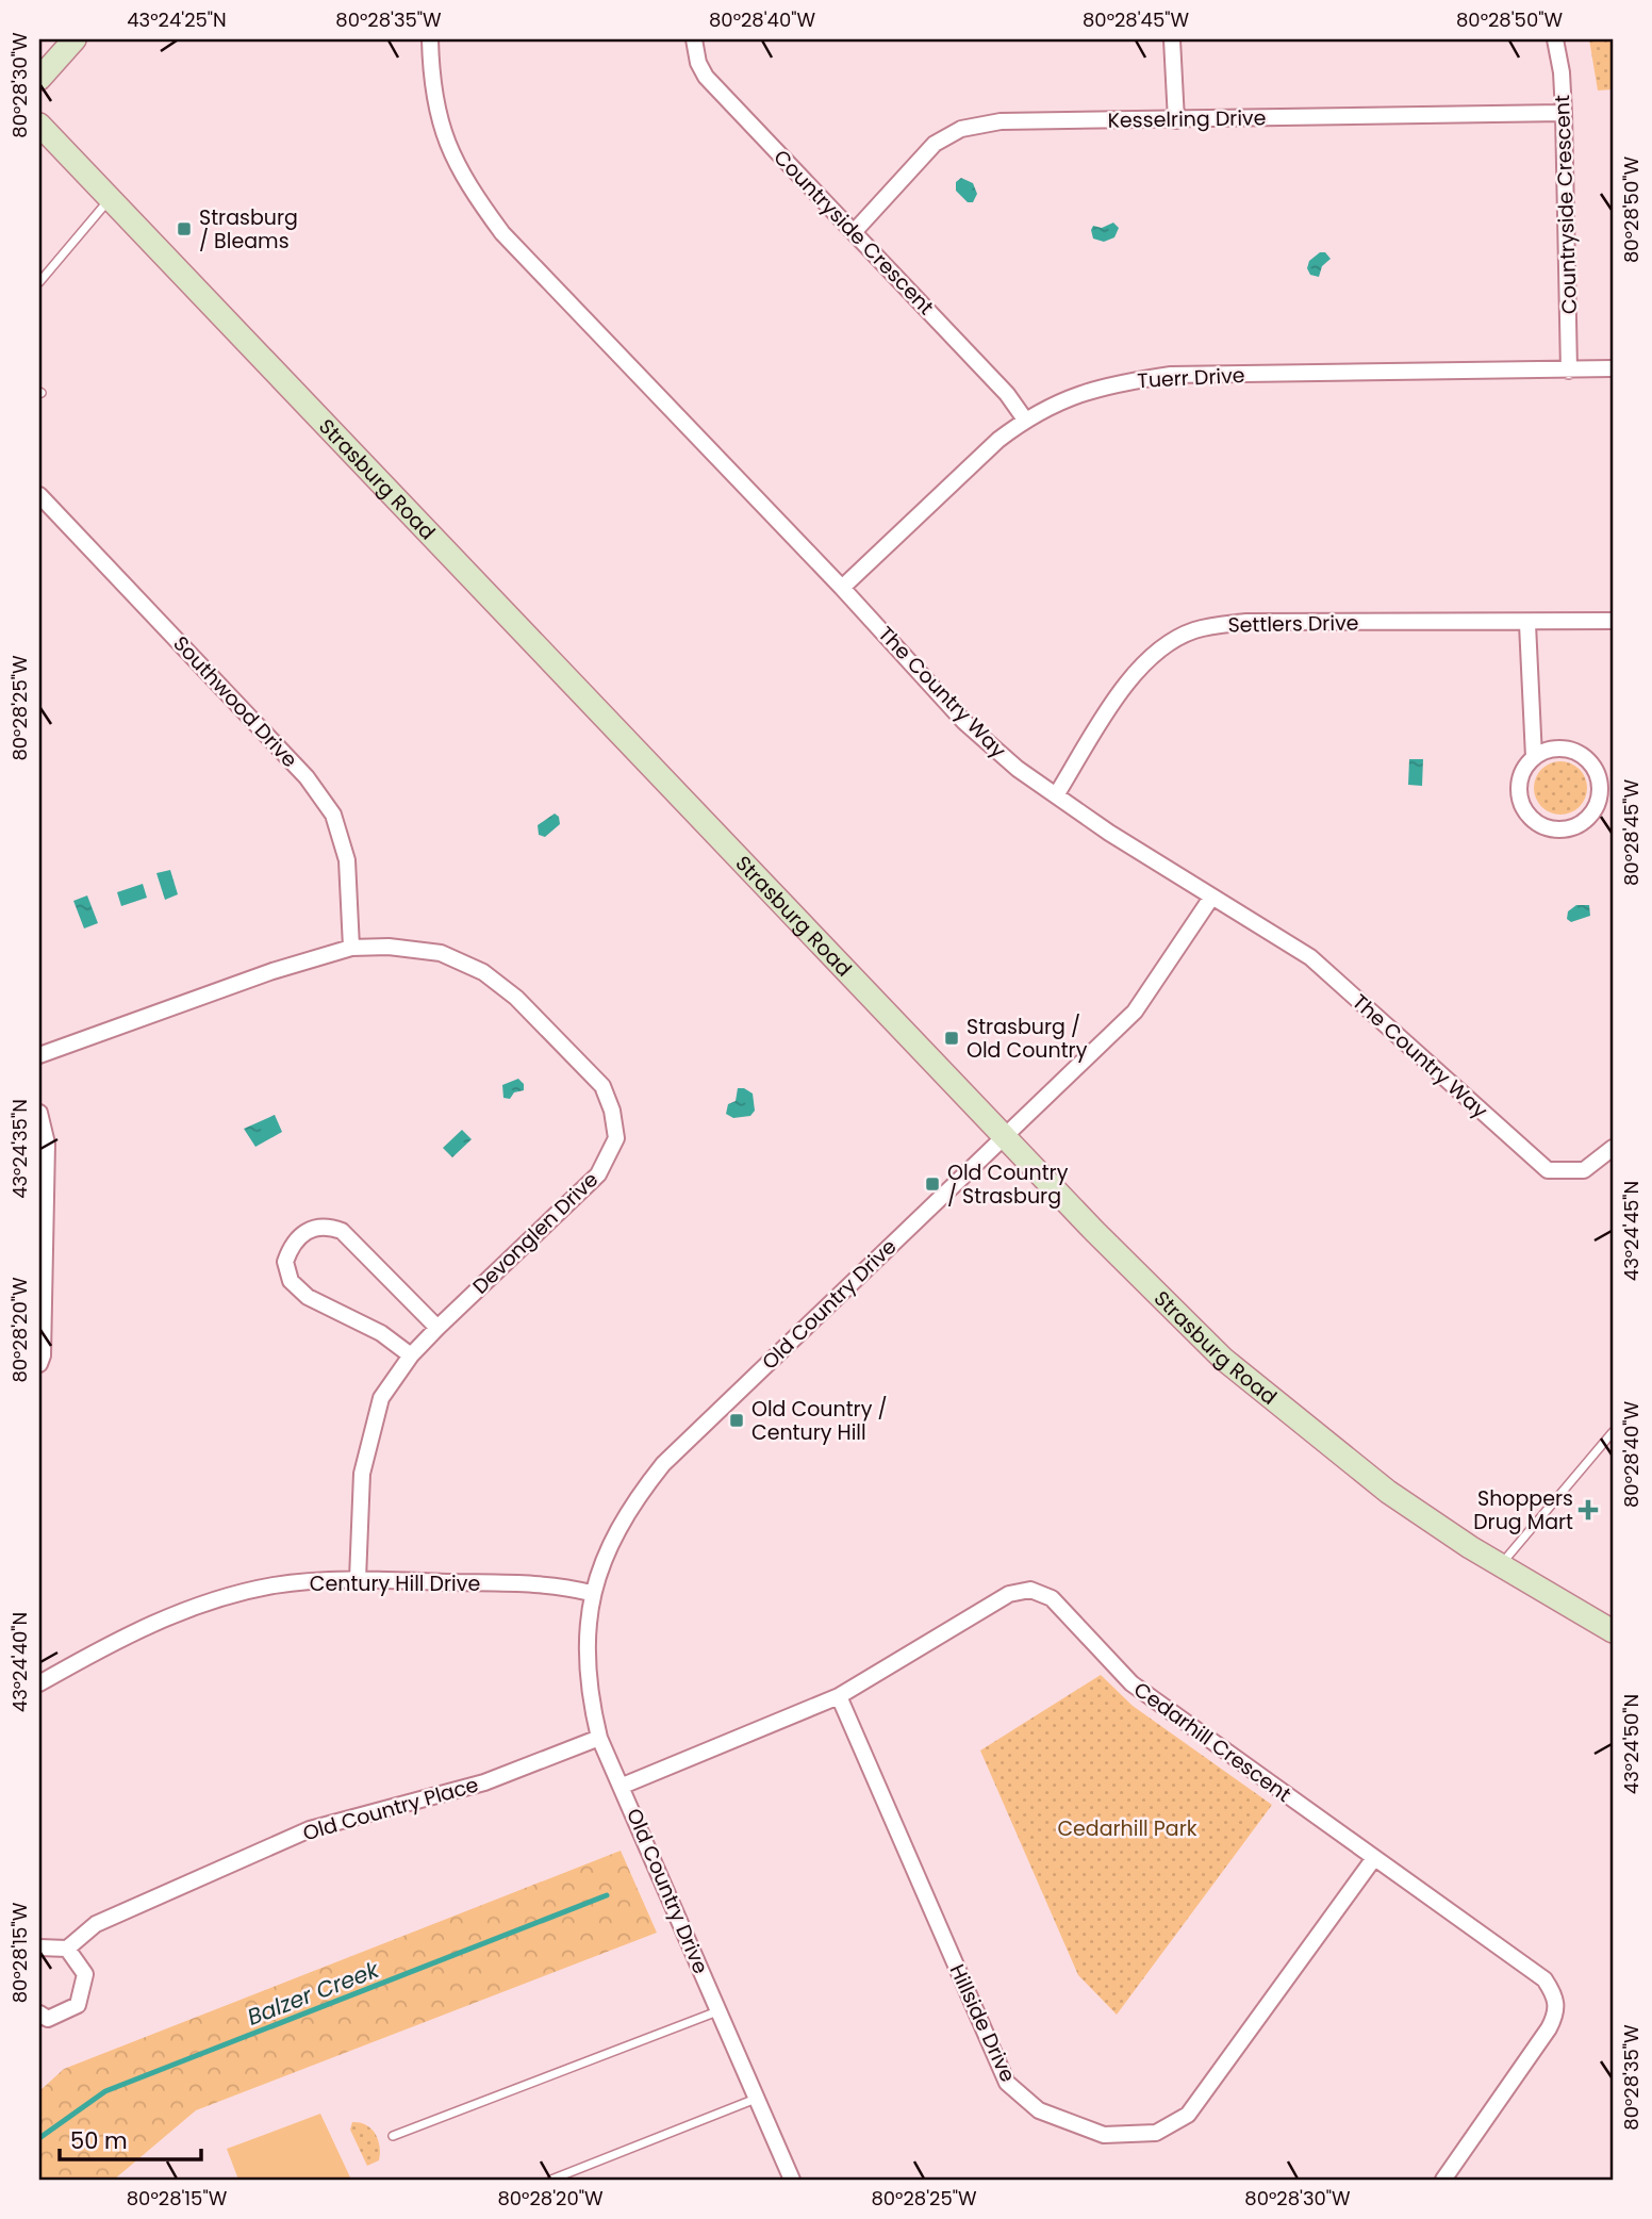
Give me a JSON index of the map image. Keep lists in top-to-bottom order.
{
  "streets": {
    "street": [
      "Kesselring Drive",
      "Countryside Crescent",
      "Tuerr Drive",
      "Strasburg Road",
      "Settlers Drive",
      "The Country Way",
      "Southwood Drive",
      "Devonglen Drive",
      "Old Country Drive",
      "Century Hill Drive",
      "Cedarhill Crescent",
      "Old Country Place",
      "Hillside Drive"
    ]
  },
  "crossings": [
    ["Kesselring Drive", "Countryside Crescent"],
    ["Countryside Crescent", "Tuerr Drive"],
    ["Tuerr Drive", "The Country Way"],
    ["Strasburg Road", "Old Country Drive"],
    ["Settlers Drive", "The Country Way"],
    ["The Country Way", "Old Country Drive"],
    ["Southwood Drive", "Devonglen Drive"],
    ["Devonglen Drive", "Century Hill Drive"],
    ["Old Country Drive", "Century Hill Drive"],
    ["Old Country Drive", "Cedarhill Crescent"],
    ["Old Country Drive", "Old Country Place"],
    ["Cedarhill Crescent", "Hillside Drive"]
  ],
  "water": ["Balzer Creek"],
  "parks": ["Cedarhill Park"],
  "places": {
    "transit": [
      "Strasburg / Bleams",
      "Strasburg / Old Country",
      "Old Country / Strasburg",
      "Old Country / Century Hill"
    ],
    "health": ["Shoppers Drug Mart"]
  },
  "scale_bar": "50 m",
  "coordinates": [
    "43°24'25\"N",
    "80°28'35\"W",
    "80°28'40\"W",
    "80°28'45\"W",
    "80°28'50\"W",
    "80°28'30\"W",
    "80°28'25\"W",
    "43°24'35\"N",
    "43°24'45\"N",
    "80°28'20\"W",
    "43°24'40\"N",
    "43°24'50\"N",
    "80°28'15\"W"
  ]
}
